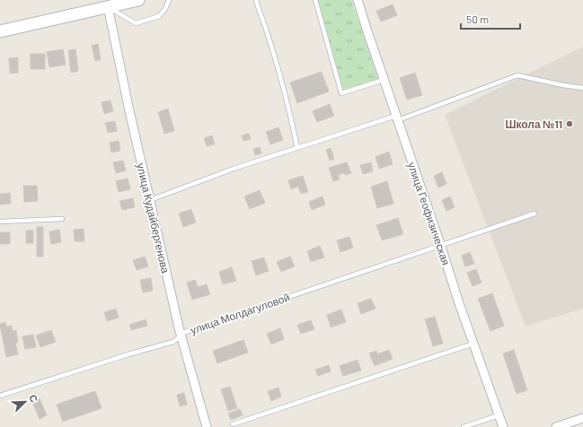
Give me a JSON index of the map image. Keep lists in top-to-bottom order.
{
  "streets": {
    "street": ["улица Геофизическая", "улица Кудайбергенова"],
    "lane": ["улица Молдагуловой"]
  },
  "crossings": [
    ["улица Геофизическая", "улица Молдагуловой"],
    ["улица Кудайбергенова", "улица Молдагуловой"]
  ],
  "places": ["Школа №11"],
  "scale_bar": "50 m",
  "north": "top right"
}
